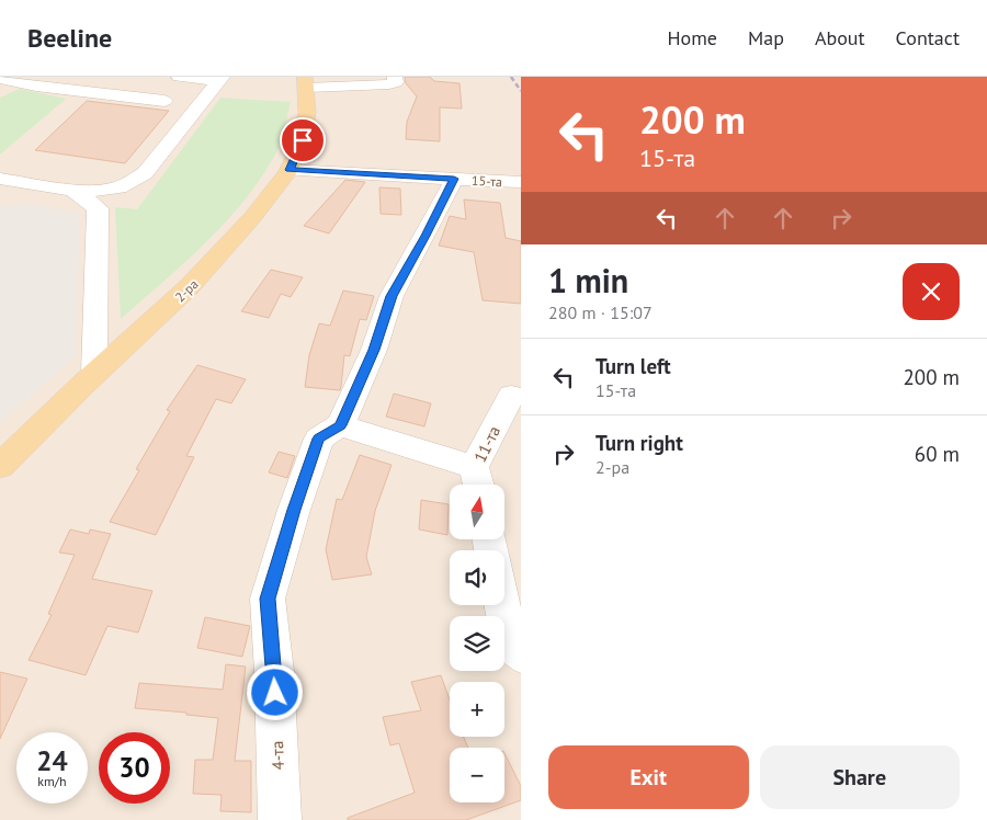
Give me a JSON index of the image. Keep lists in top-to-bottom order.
{
  "streets": {
    "main road": ["2-ра"],
    "street": ["15-та", "11-та", "4-та"]
  },
  "crossings": [
    ["15-та", "2-ра"],
    ["15-та", "4-та"]
  ],
  "north": "top",
  "page": {
    "header": "Beeline",
    "nav": [
      "Home",
      "Map",
      "About",
      "Contact"
    ],
    "turn": ["200 m", "15-та"],
    "heading": ["1 min", "280 m · 15:07"],
    "list": [
      {
        "name": "Turn left",
        "note": "15-та",
        "value": "200 m"
      },
      {
        "name": "Turn right",
        "note": "2-ра",
        "value": "60 m"
      }
    ],
    "map_buttons": ["+", "−"],
    "speed": "24 km/h",
    "limit": "30",
    "buttons": ["Exit", "Share"]
  }
}
